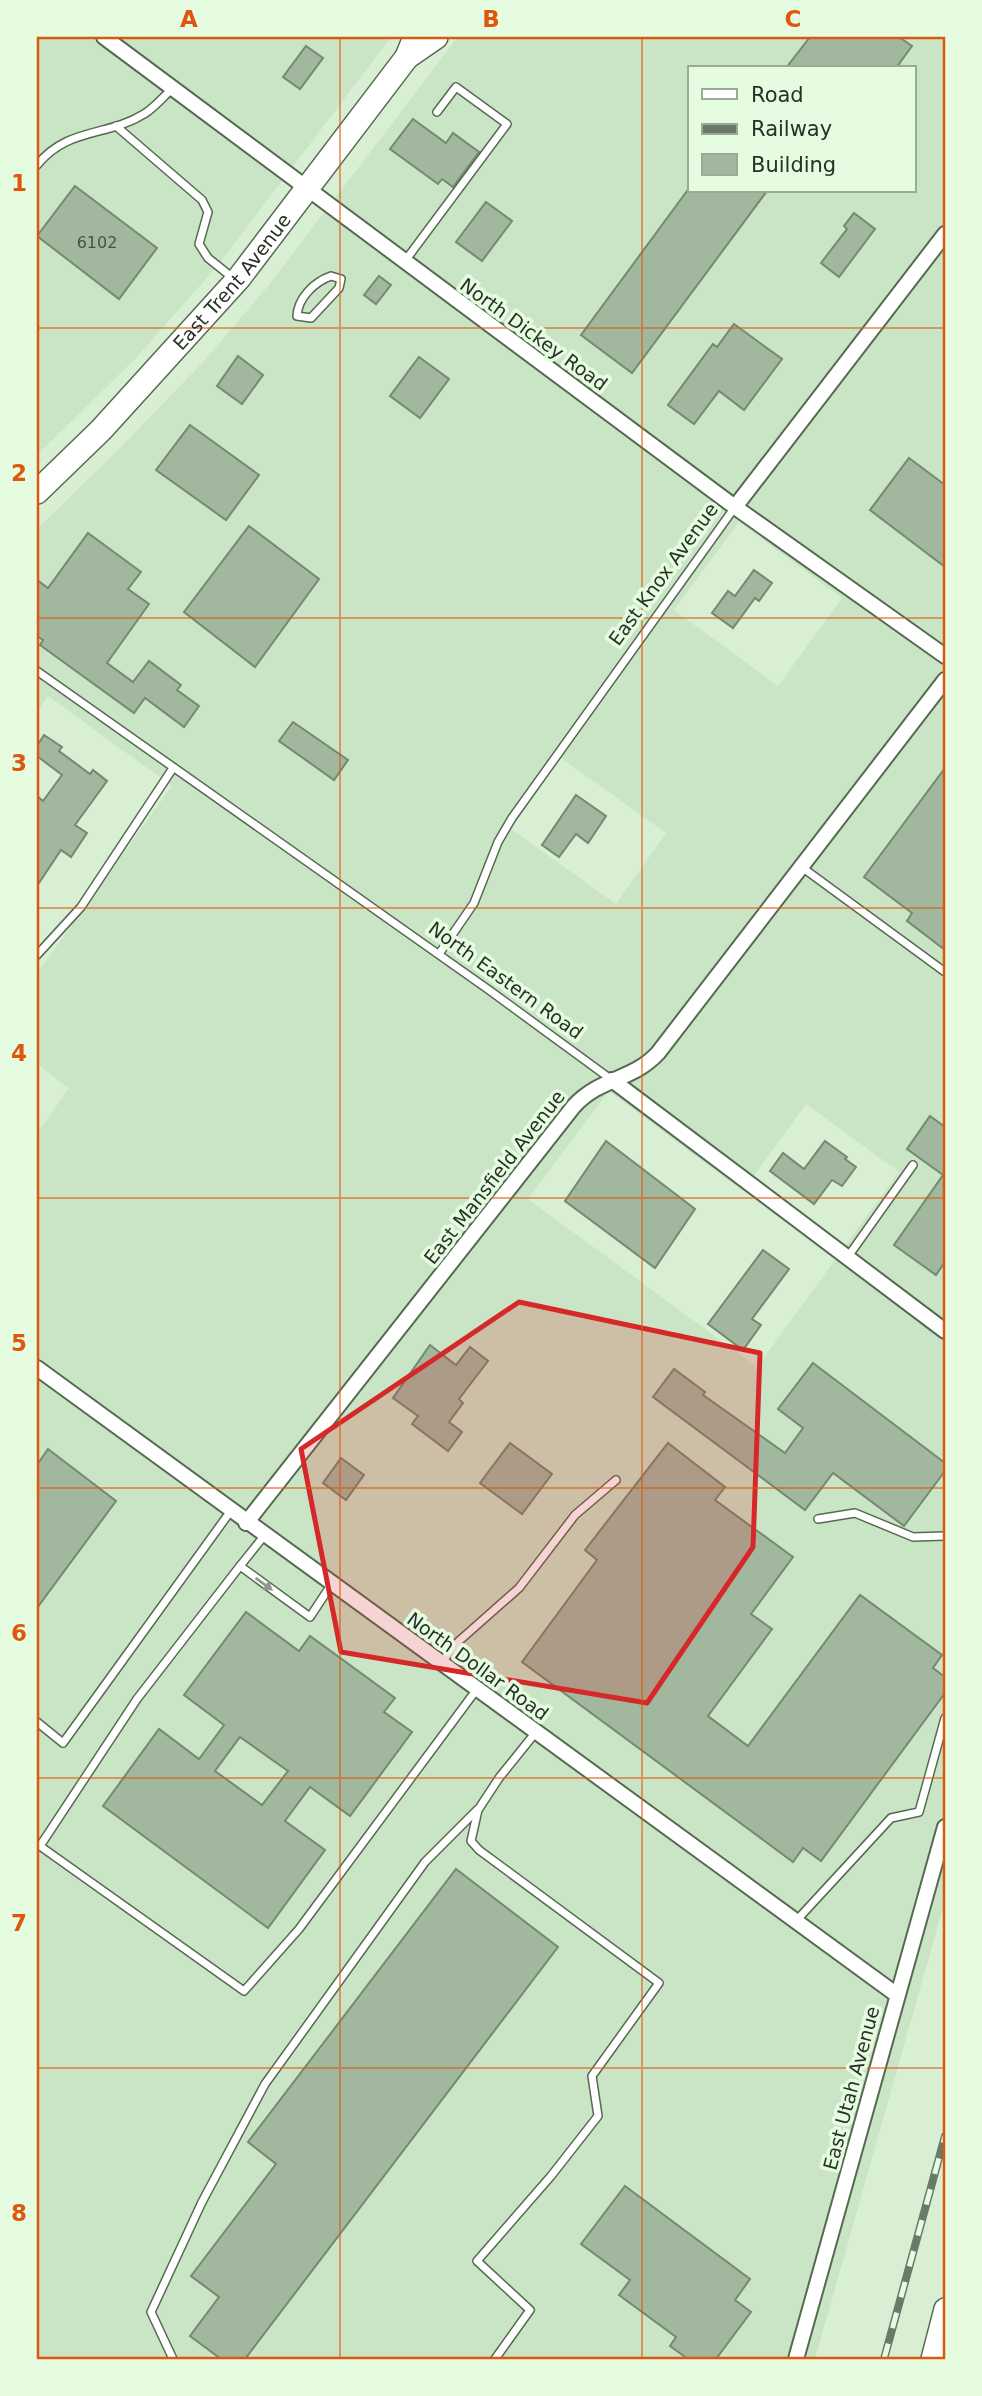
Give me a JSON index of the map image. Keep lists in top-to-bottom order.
{
  "streets": {
    "main road": ["East Trent Avenue"],
    "street": [
      "North Dickey Road",
      "East Knox Avenue",
      "North Eastern Road",
      "East Mansfield Avenue",
      "North Dollar Road",
      "East Utah Avenue"
    ]
  },
  "crossings": [
    ["East Trent Avenue", "North Dickey Road"],
    ["North Dickey Road", "East Knox Avenue"],
    ["East Knox Avenue", "North Eastern Road"],
    ["North Eastern Road", "East Mansfield Avenue"],
    ["East Mansfield Avenue", "North Dollar Road"],
    ["North Dollar Road", "East Utah Avenue"]
  ],
  "house_numbers": ["6102"],
  "legend": ["Road", "Railway", "Building"],
  "grid": {
    "columns": ["A", "B", "C"],
    "rows": [
      "1",
      "2",
      "3",
      "4",
      "5",
      "6",
      "7",
      "8"
    ]
  }
}
